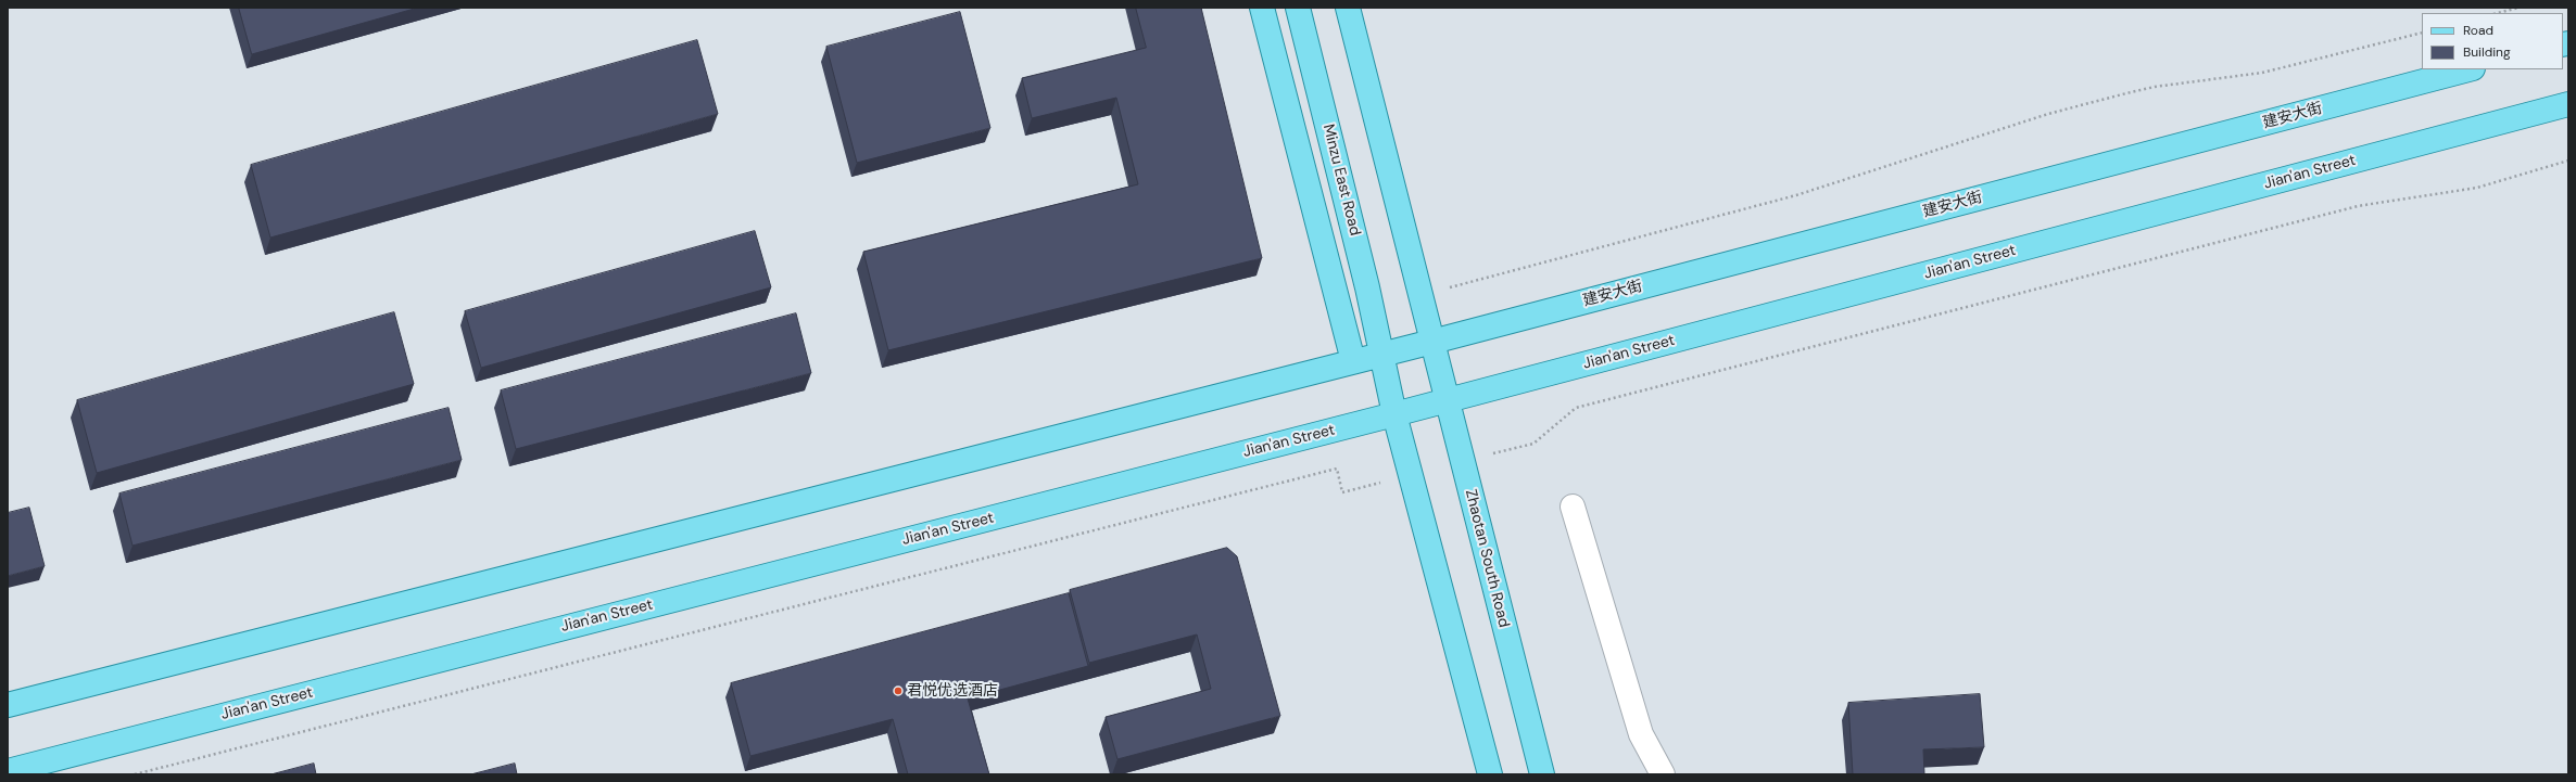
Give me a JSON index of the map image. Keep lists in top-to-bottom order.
{
  "streets": {
    "main road": [
      "建安大街",
      "Jian'an Street",
      "Minzu East Road",
      "Zhaotan South Road"
    ]
  },
  "crossings": [
    ["建安大街", "Zhaotan South Road"],
    ["Jian'an Street", "Zhaotan South Road"]
  ],
  "places": ["君悦优选酒店"],
  "legend": ["Road", "Building"]
}
